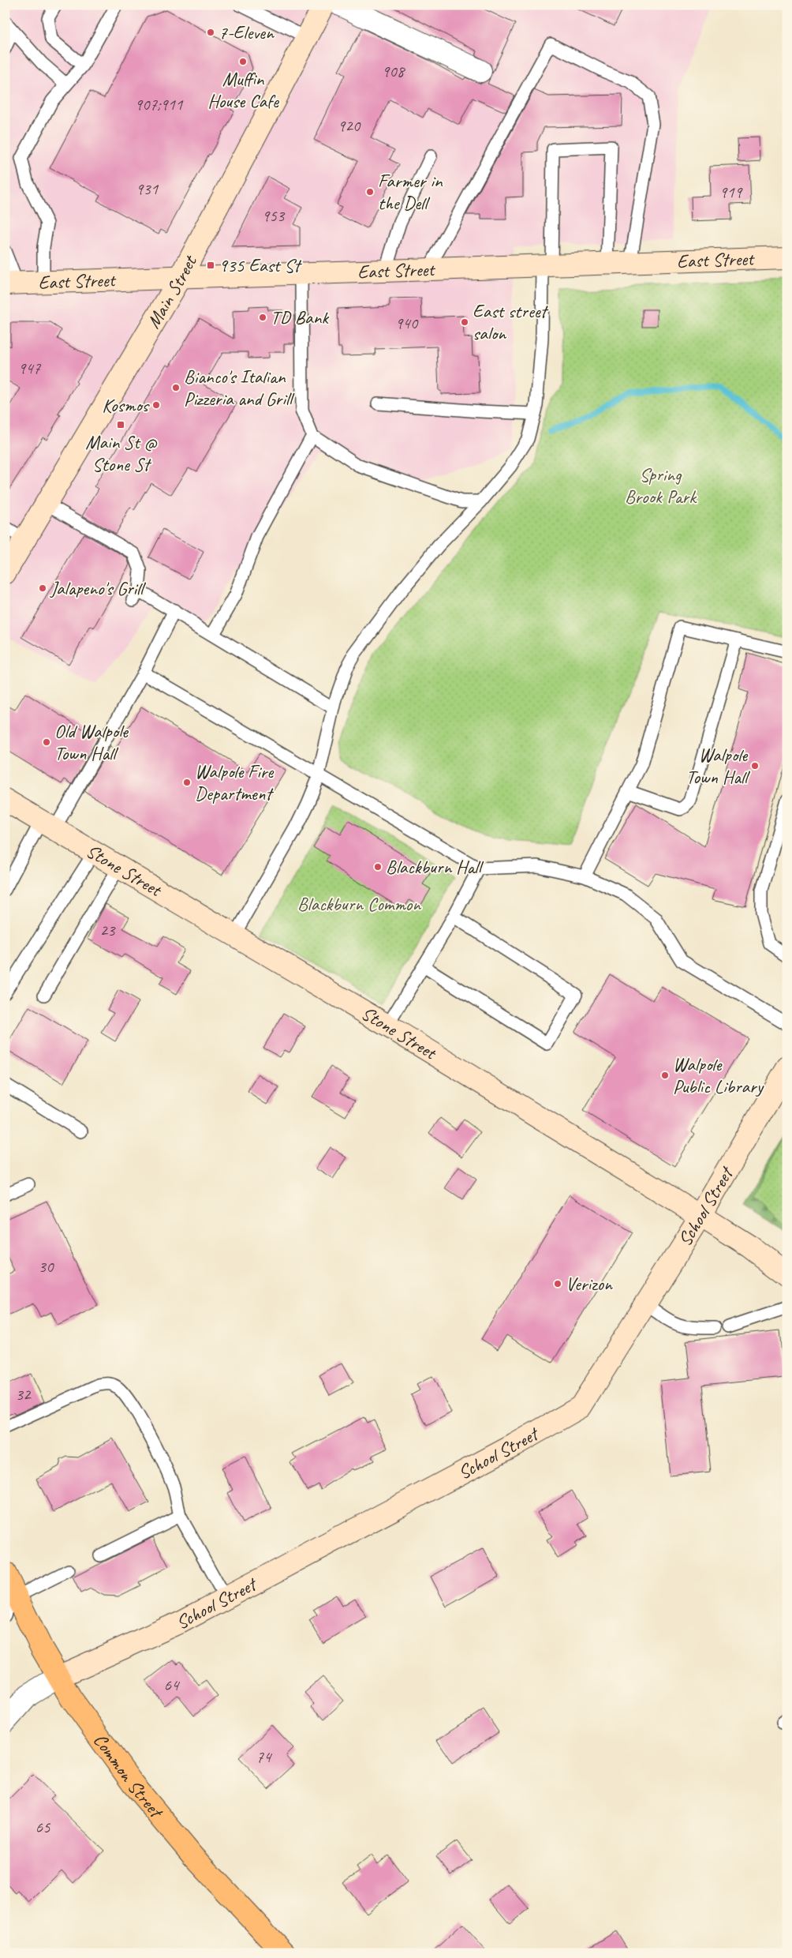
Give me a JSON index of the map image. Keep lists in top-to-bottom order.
{
  "streets": {
    "main road": ["Common Street"],
    "street": [
      "East Street",
      "Main Street",
      "Stone Street",
      "School Street"
    ]
  },
  "crossings": [
    ["East Street", "Main Street"],
    ["Stone Street", "School Street"],
    ["School Street", "Common Street"]
  ],
  "parks": ["Spring Brook Park", "Blackburn Common"],
  "places": {
    "other": [
      "7-Eleven",
      "Muffin House Cafe",
      "Farmer in the Dell",
      "TD Bank",
      "East street salon",
      "Bianco's Italian Pizzeria and Grill",
      "Kosmos",
      "Jalapeno's Grill",
      "Old Walpole Town Hall",
      "Walpole Town Hall",
      "Walpole Fire Department",
      "Blackburn Hall",
      "Walpole Public Library",
      "Verizon"
    ],
    "transit": ["935 East St", "Main St @ Stone St"]
  },
  "house_numbers": [
    "908",
    "907;911",
    "920",
    "931",
    "919",
    "953",
    "940",
    "947",
    "23",
    "30",
    "32",
    "64",
    "74",
    "65"
  ]
}
